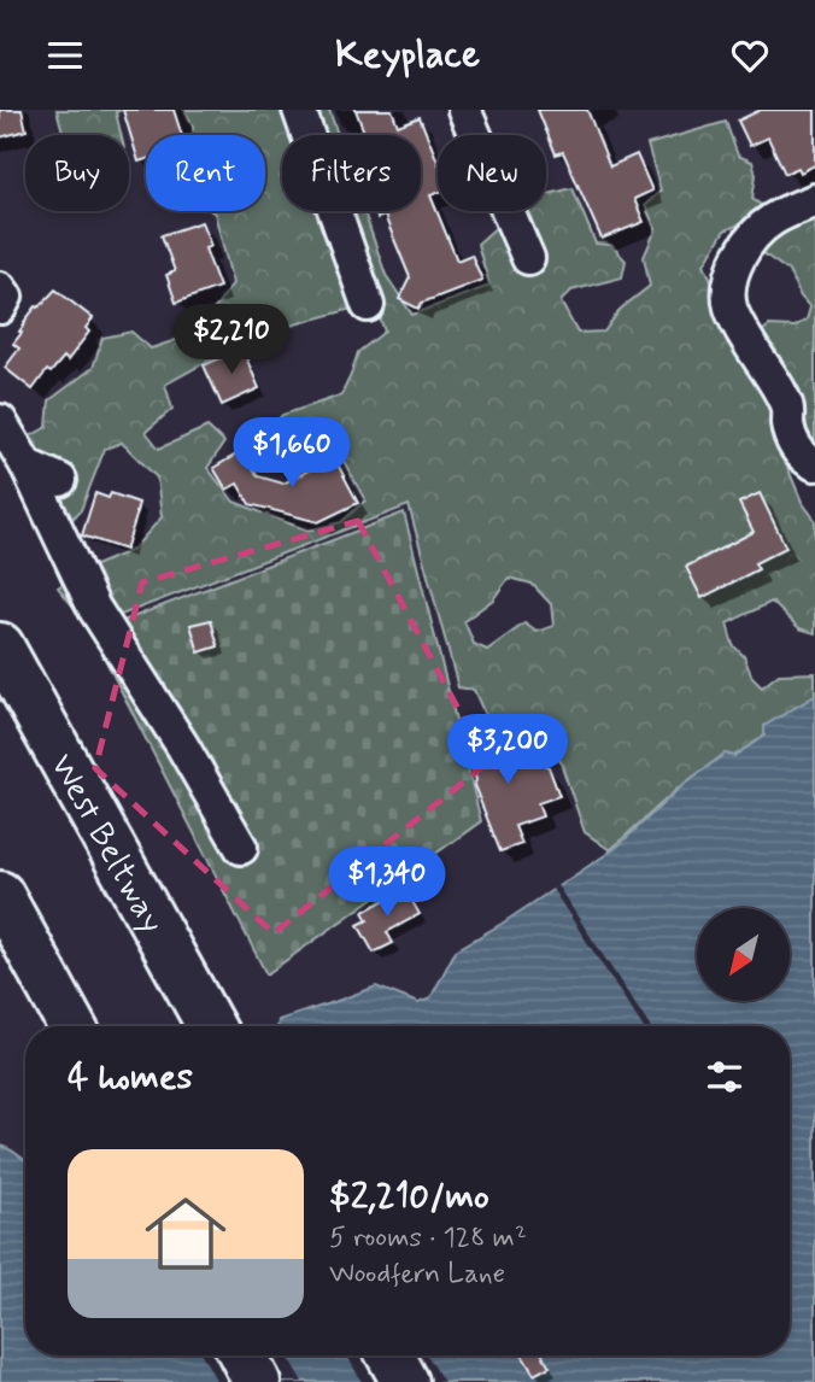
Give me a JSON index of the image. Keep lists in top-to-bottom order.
{
  "streets": {
    "highway": ["West Beltway"]
  },
  "north": "bottom left",
  "page": {
    "header": "Keyplace",
    "chip": [
      "Buy",
      "Rent",
      "Filters",
      "New"
    ],
    "price": [
      "$2,210",
      "$1,660",
      "$3,200",
      "$1,340"
    ],
    "heading": "4 homes",
    "list": [
      {
        "name": "$2,210/mo",
        "note": "5 rooms · 128 m² · Woodfern Lane"
      }
    ]
  }
}
